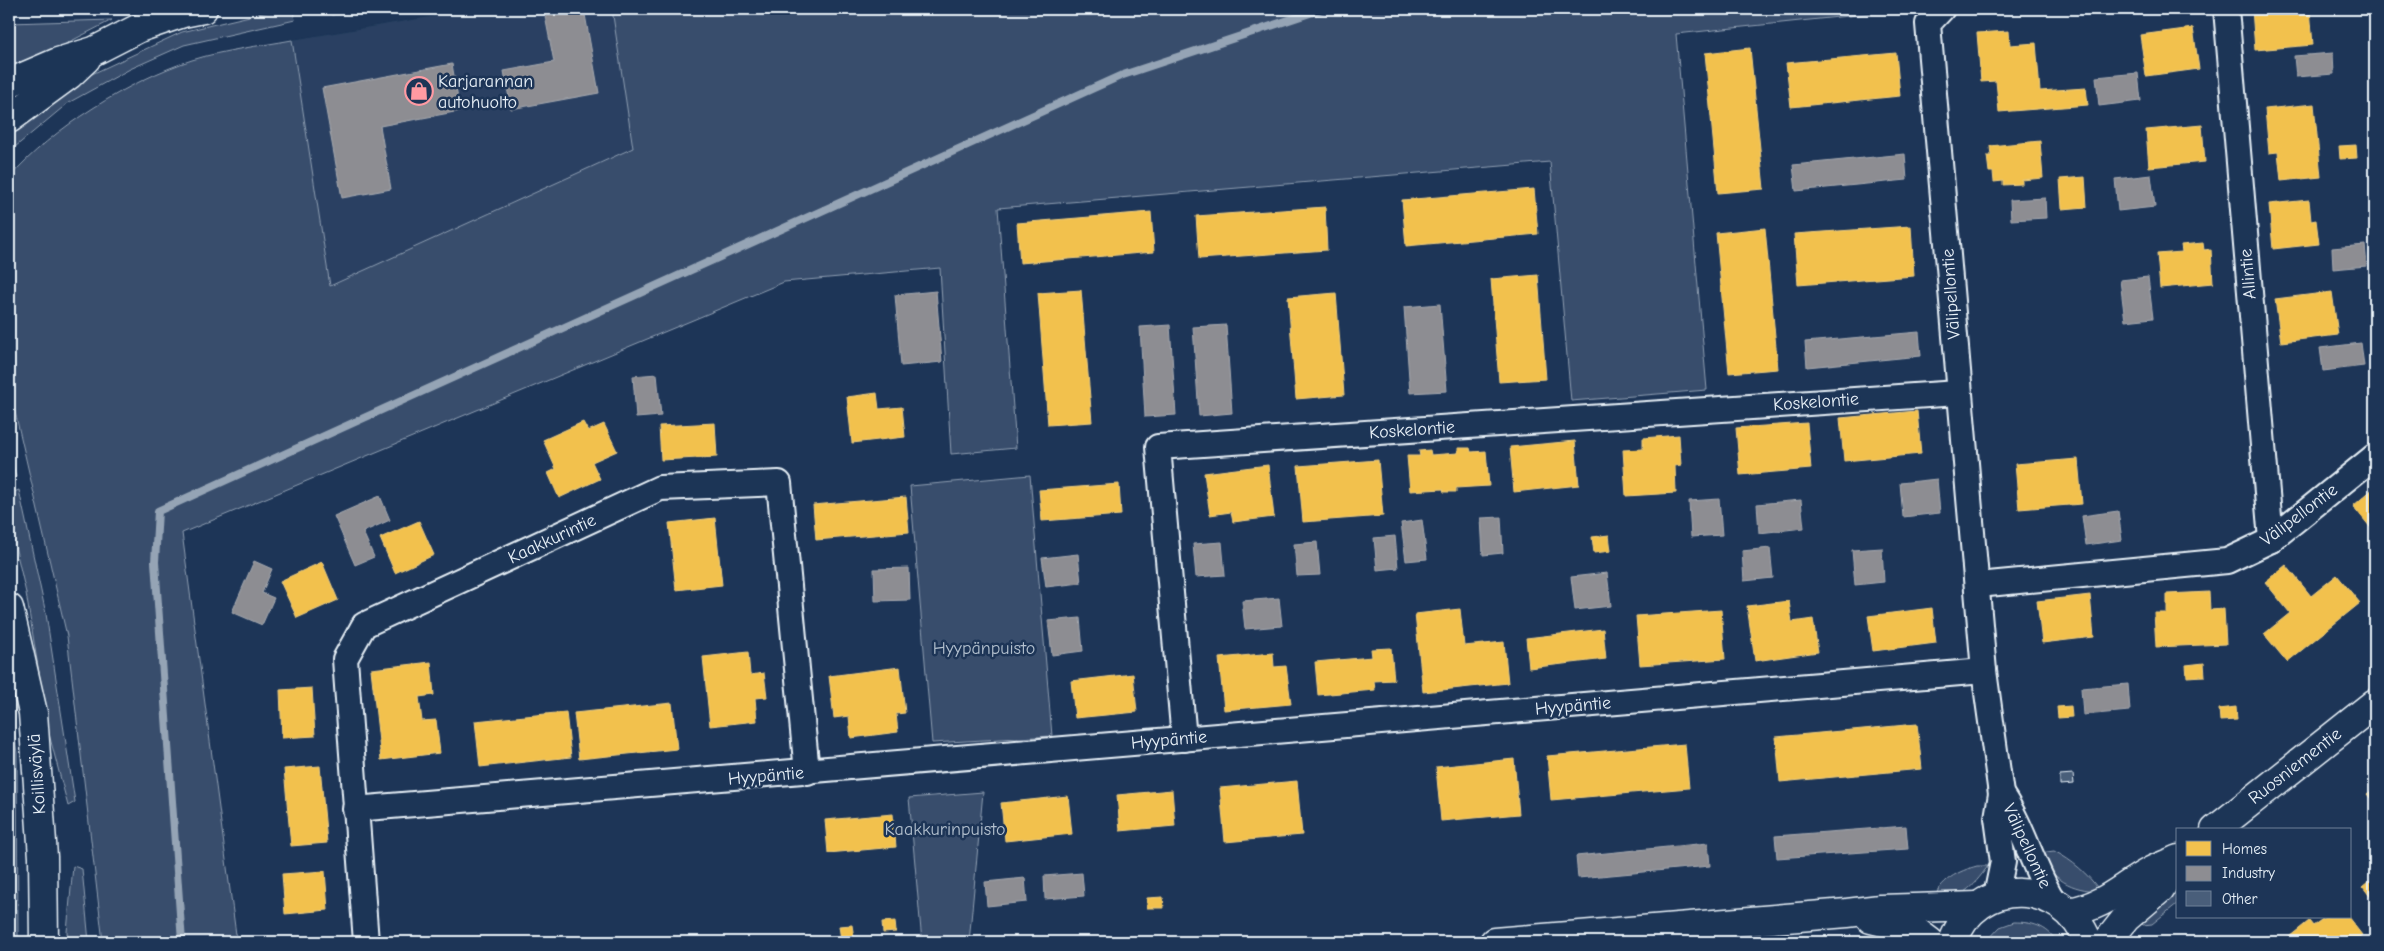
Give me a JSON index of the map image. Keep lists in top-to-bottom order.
{
  "streets": {
    "main road": ["Ruosniementie", "Koillisväylä"],
    "street": [
      "Allintie",
      "Välipellontie",
      "Koskelontie",
      "Kaakkurintie",
      "Hyypäntie"
    ]
  },
  "crossings": [
    ["Allintie", "Välipellontie"],
    ["Välipellontie", "Koskelontie"],
    ["Välipellontie", "Hyypäntie"],
    ["Koskelontie", "Hyypäntie"],
    ["Kaakkurintie", "Hyypäntie"]
  ],
  "parks": ["Hyypänpuisto", "Kaakkurinpuisto"],
  "places": {
    "shop": ["Karjarannan autohuolto"]
  },
  "legend": ["Homes", "Industry", "Other"]
}
